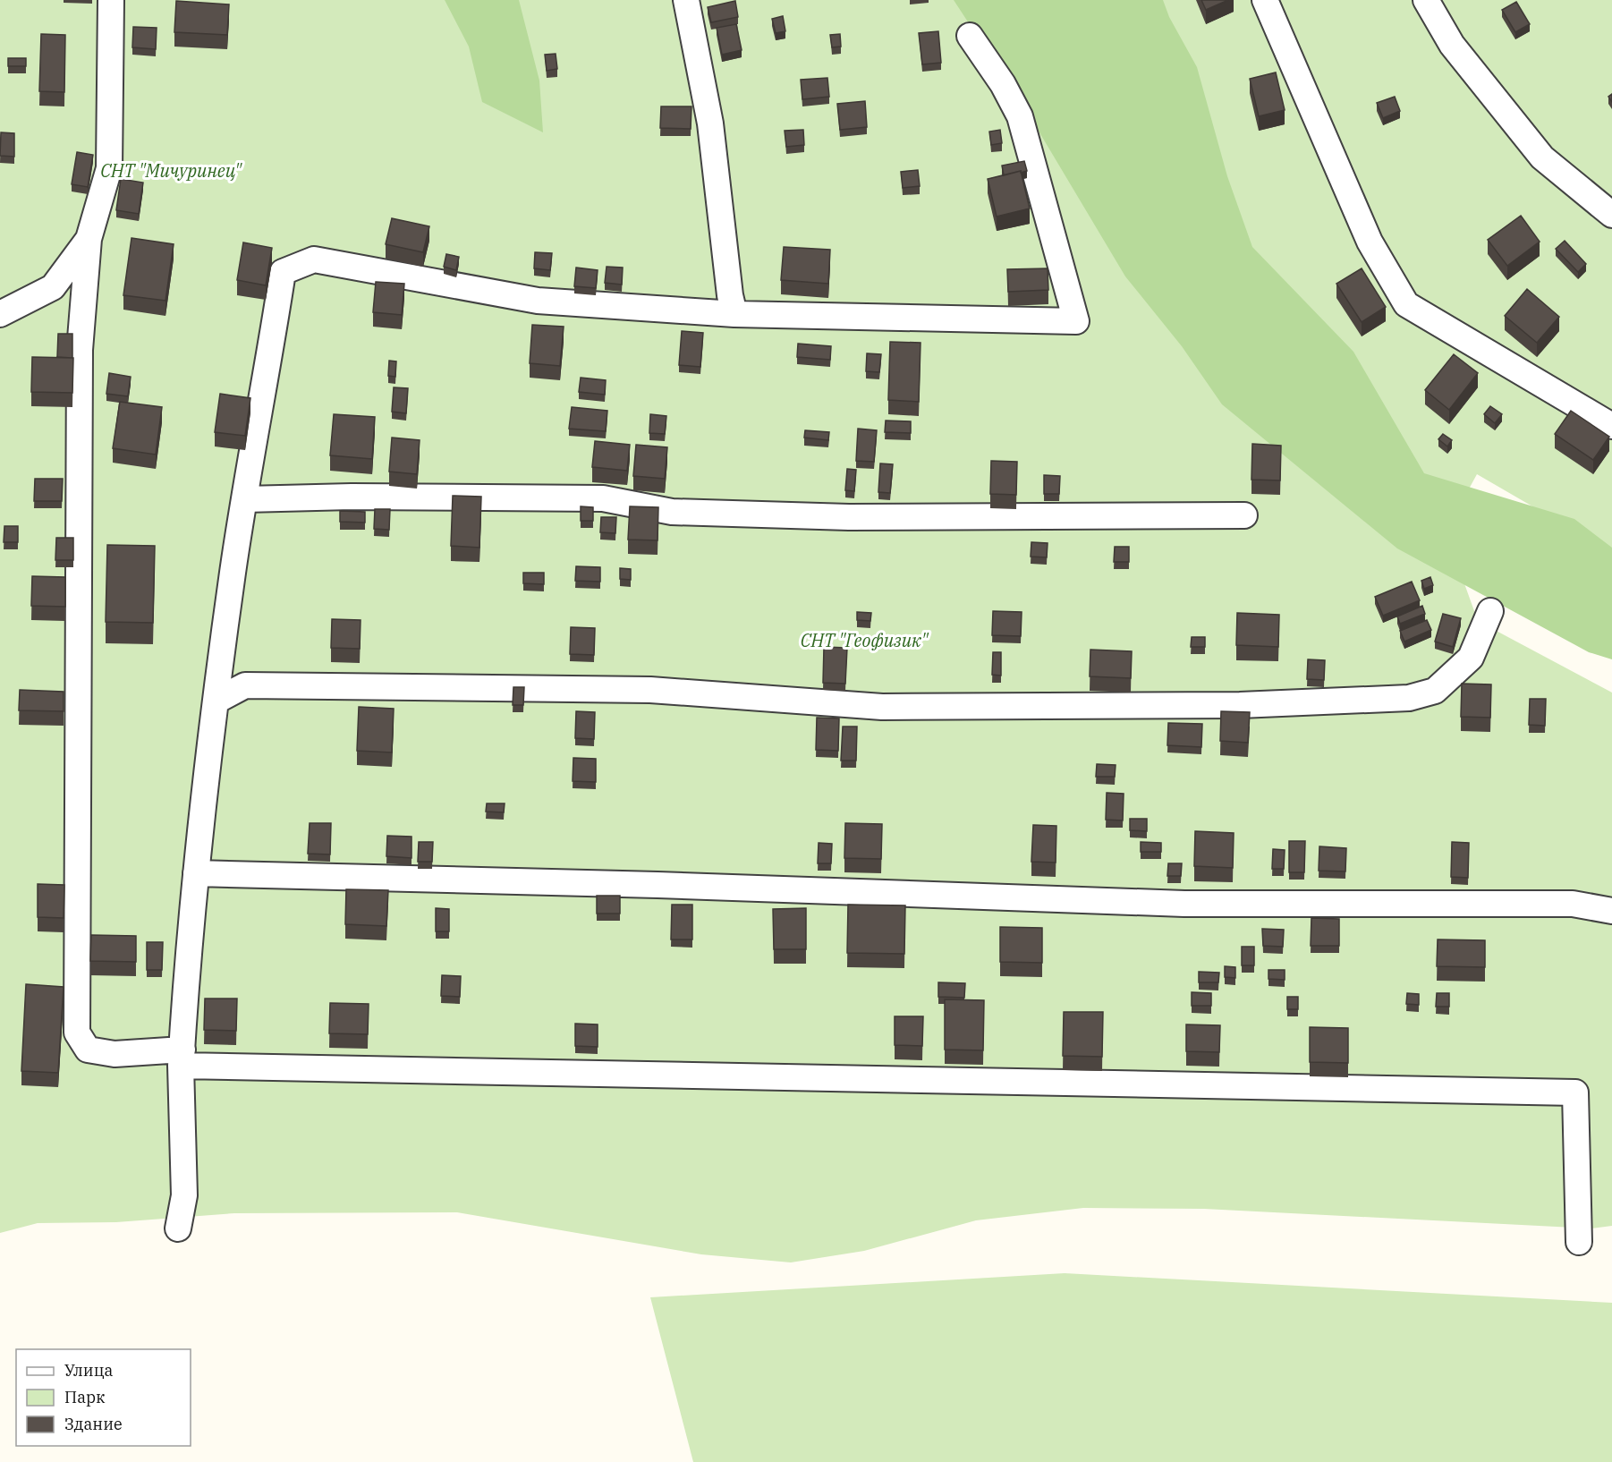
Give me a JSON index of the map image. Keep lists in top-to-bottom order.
{
  "parks": ["СНТ \"Мичуринец\"", "СНТ \"Геофизик\""],
  "legend": ["Улица", "Парк", "Здание"]
}
